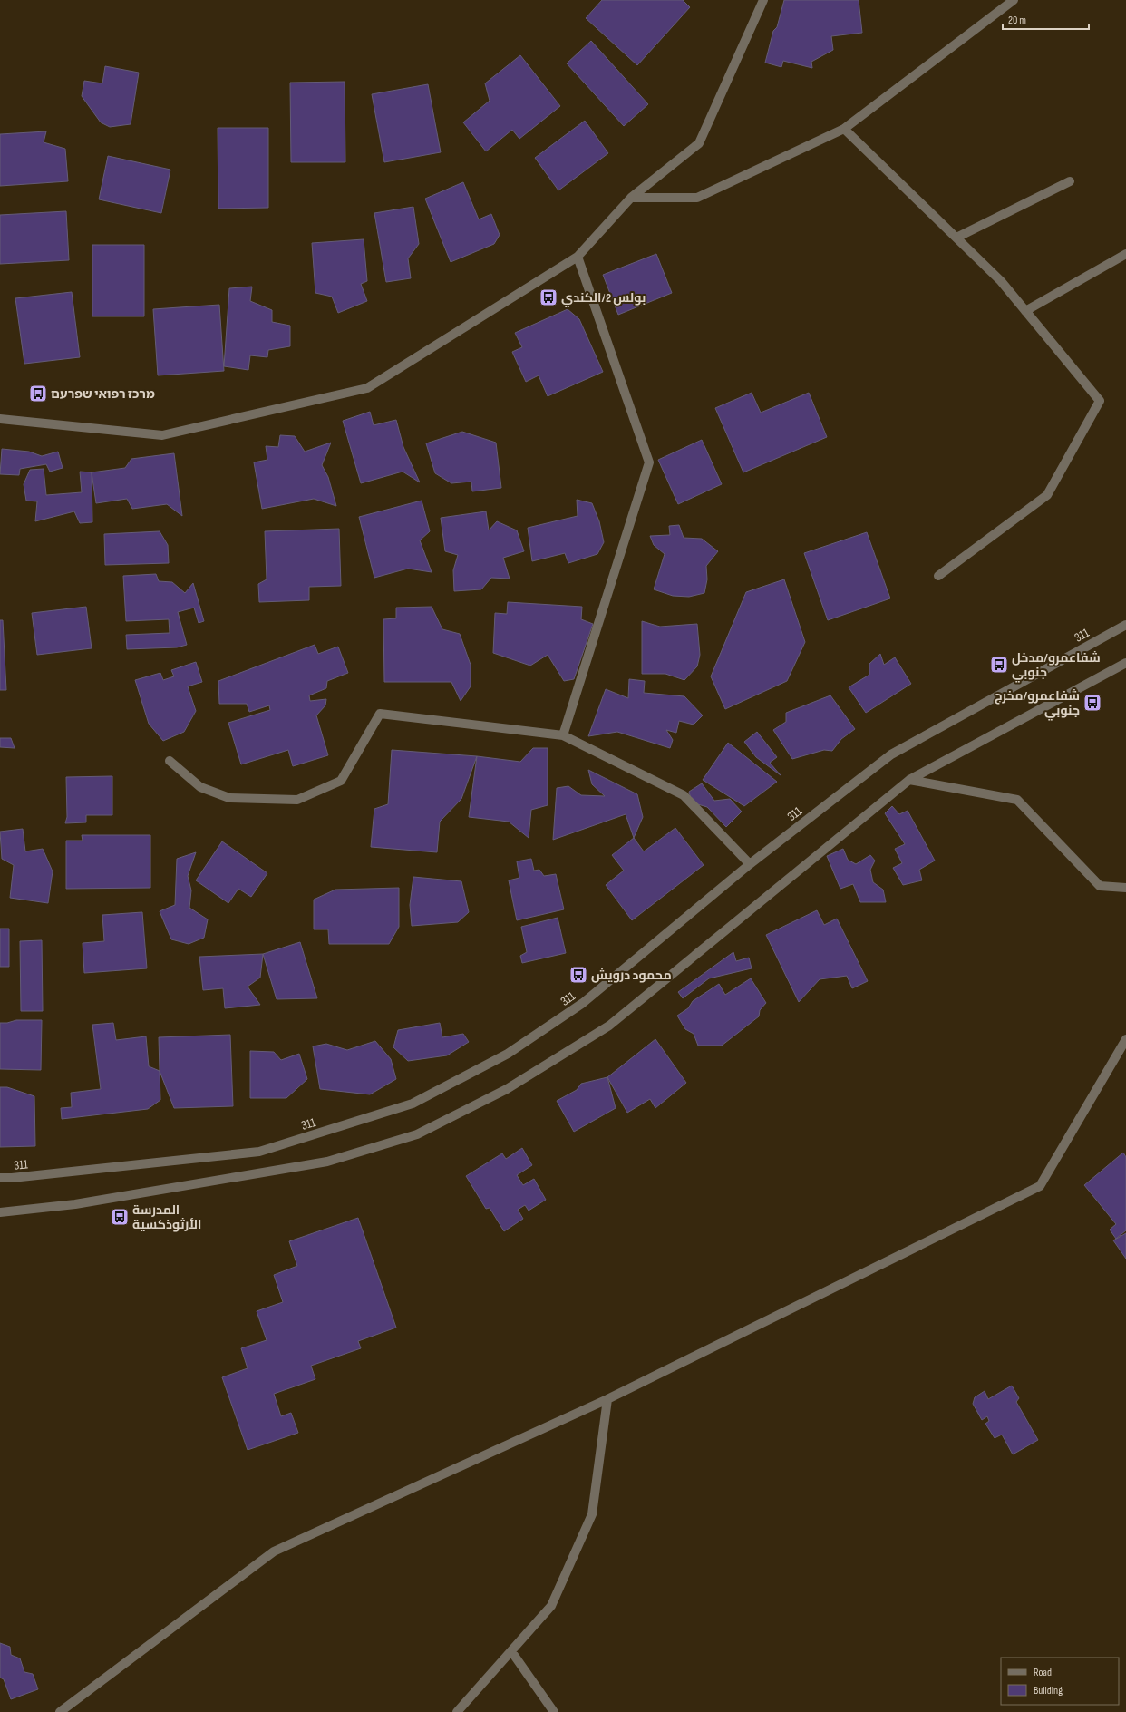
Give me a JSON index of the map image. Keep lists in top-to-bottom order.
{
  "streets": {
    "street": ["311"]
  },
  "places": {
    "bus stop": [
      "بولس 2/الكندي",
      "מרכז רפואי שפרעם",
      "شفاعمرو/مدخل جنوبي",
      "شفاعمرو/مخرج جنوبي",
      "محمود درويش",
      "المدرسة الأرثوذكسية"
    ]
  },
  "legend": ["Road", "Building"],
  "scale_bar": "20 m"
}
